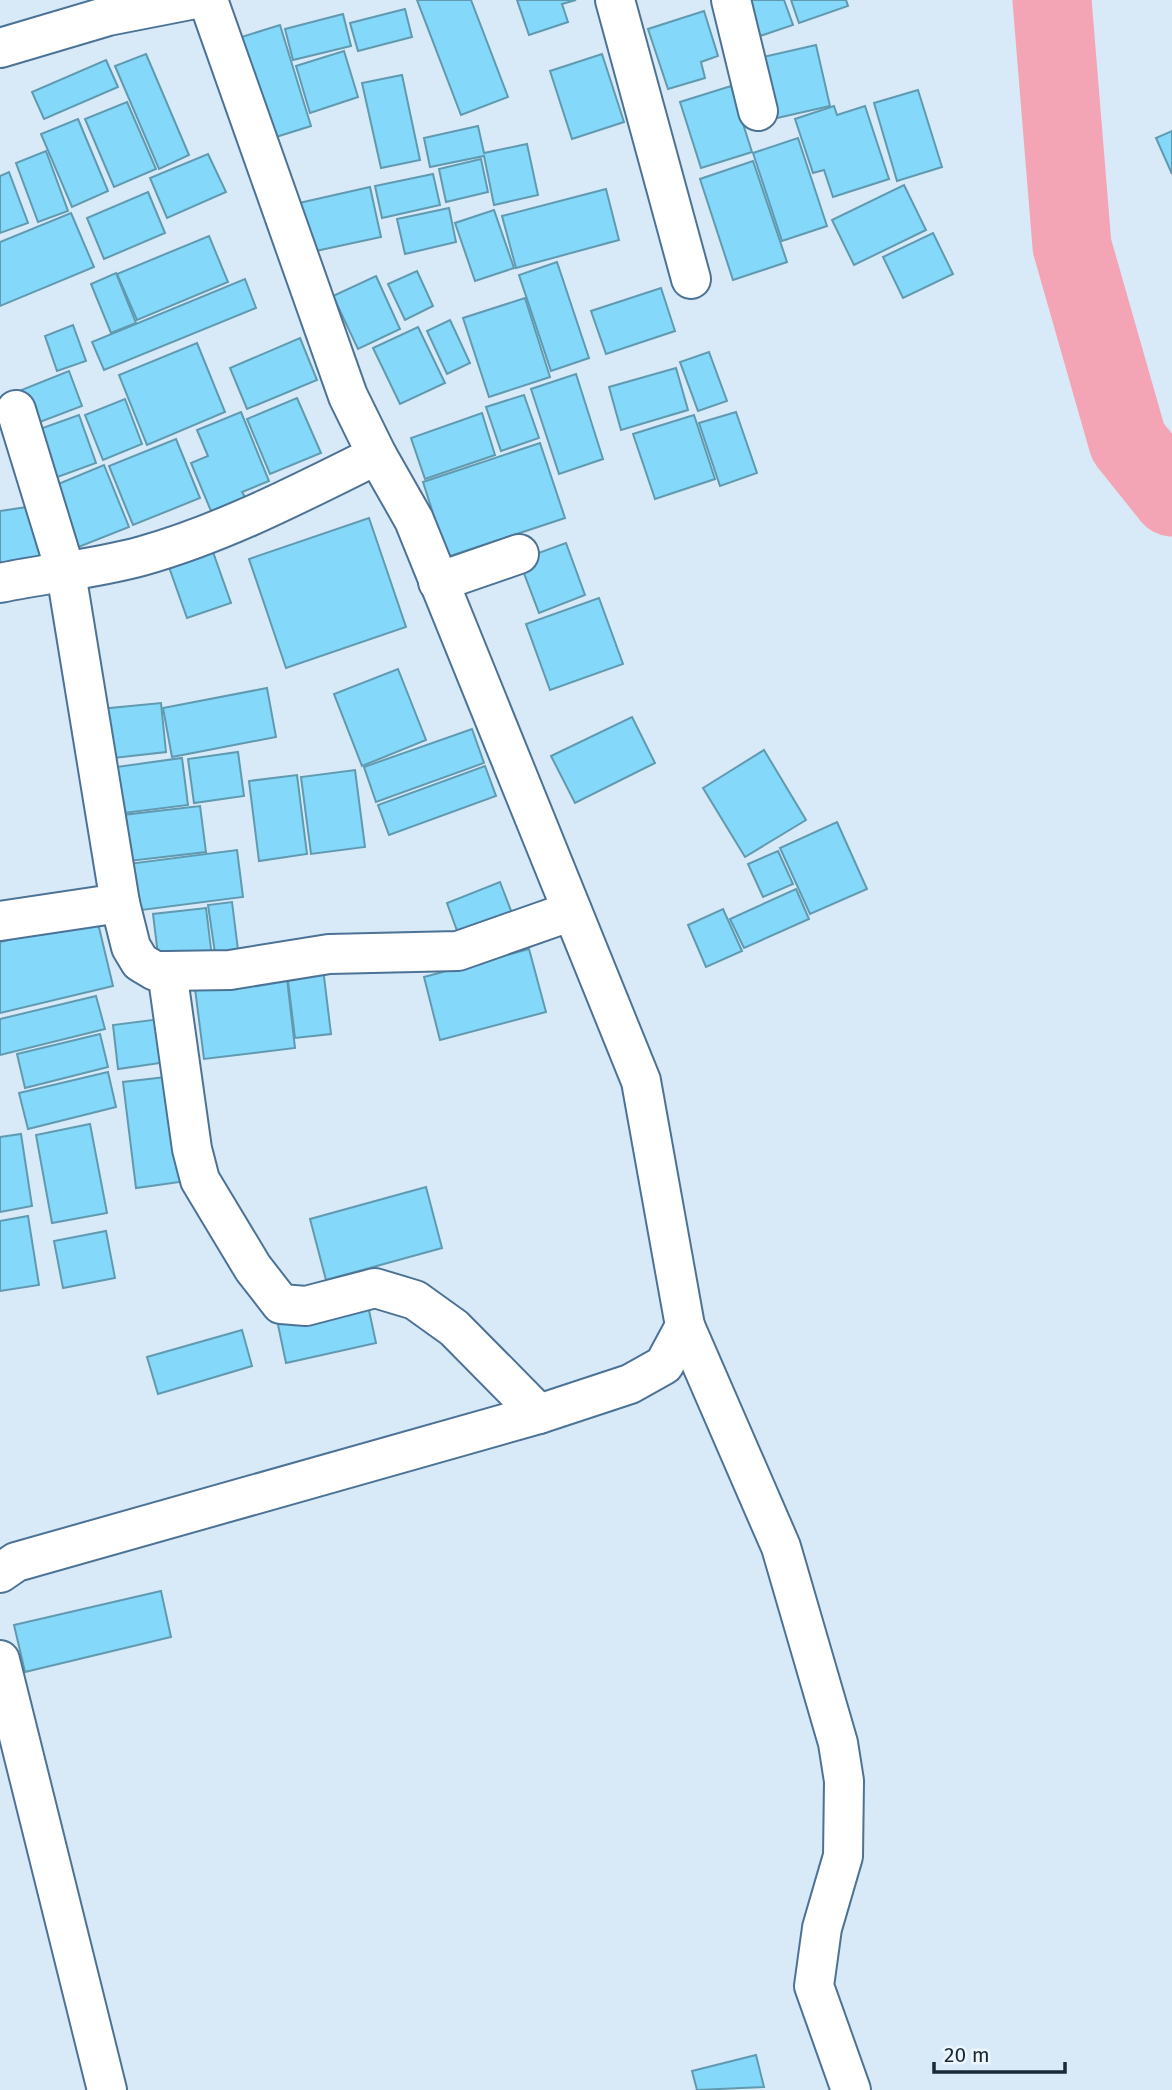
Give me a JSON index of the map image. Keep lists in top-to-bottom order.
{
  "scale_bar": "20 m"
}
